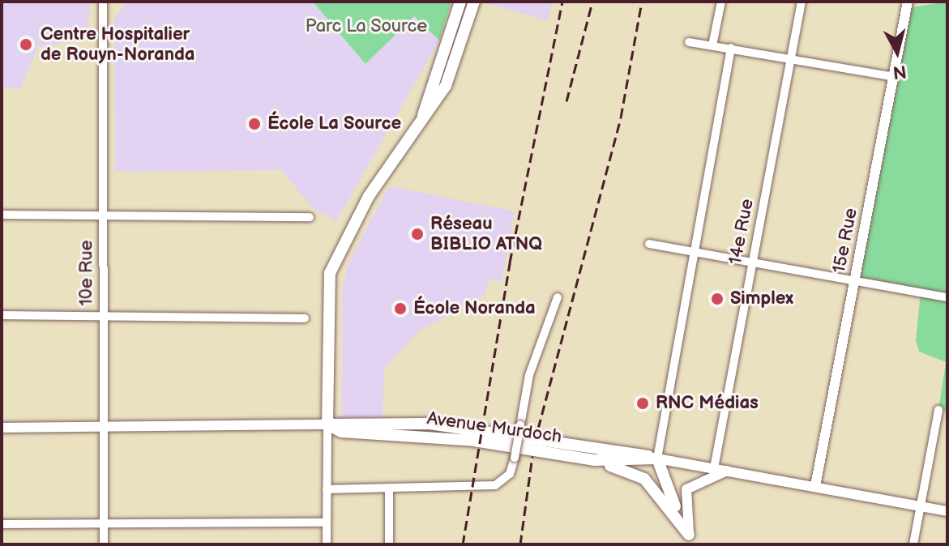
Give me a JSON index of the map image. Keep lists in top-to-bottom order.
{
  "streets": {
    "main road": ["Avenue Murdoch"],
    "street": ["14e Rue", "15e Rue", "10e Rue"]
  },
  "crossings": [
    ["14e Rue", "Avenue Murdoch"],
    ["15e Rue", "Avenue Murdoch"],
    ["10e Rue", "Avenue Murdoch"]
  ],
  "parks": ["Parc La Source"],
  "places": [
    "Centre Hospitalier de Rouyn-Noranda",
    "École La Source",
    "Réseau BIBLIO ATNQ",
    "Simplex",
    "École Noranda",
    "RNC Médias"
  ],
  "north": "bottom"
}
